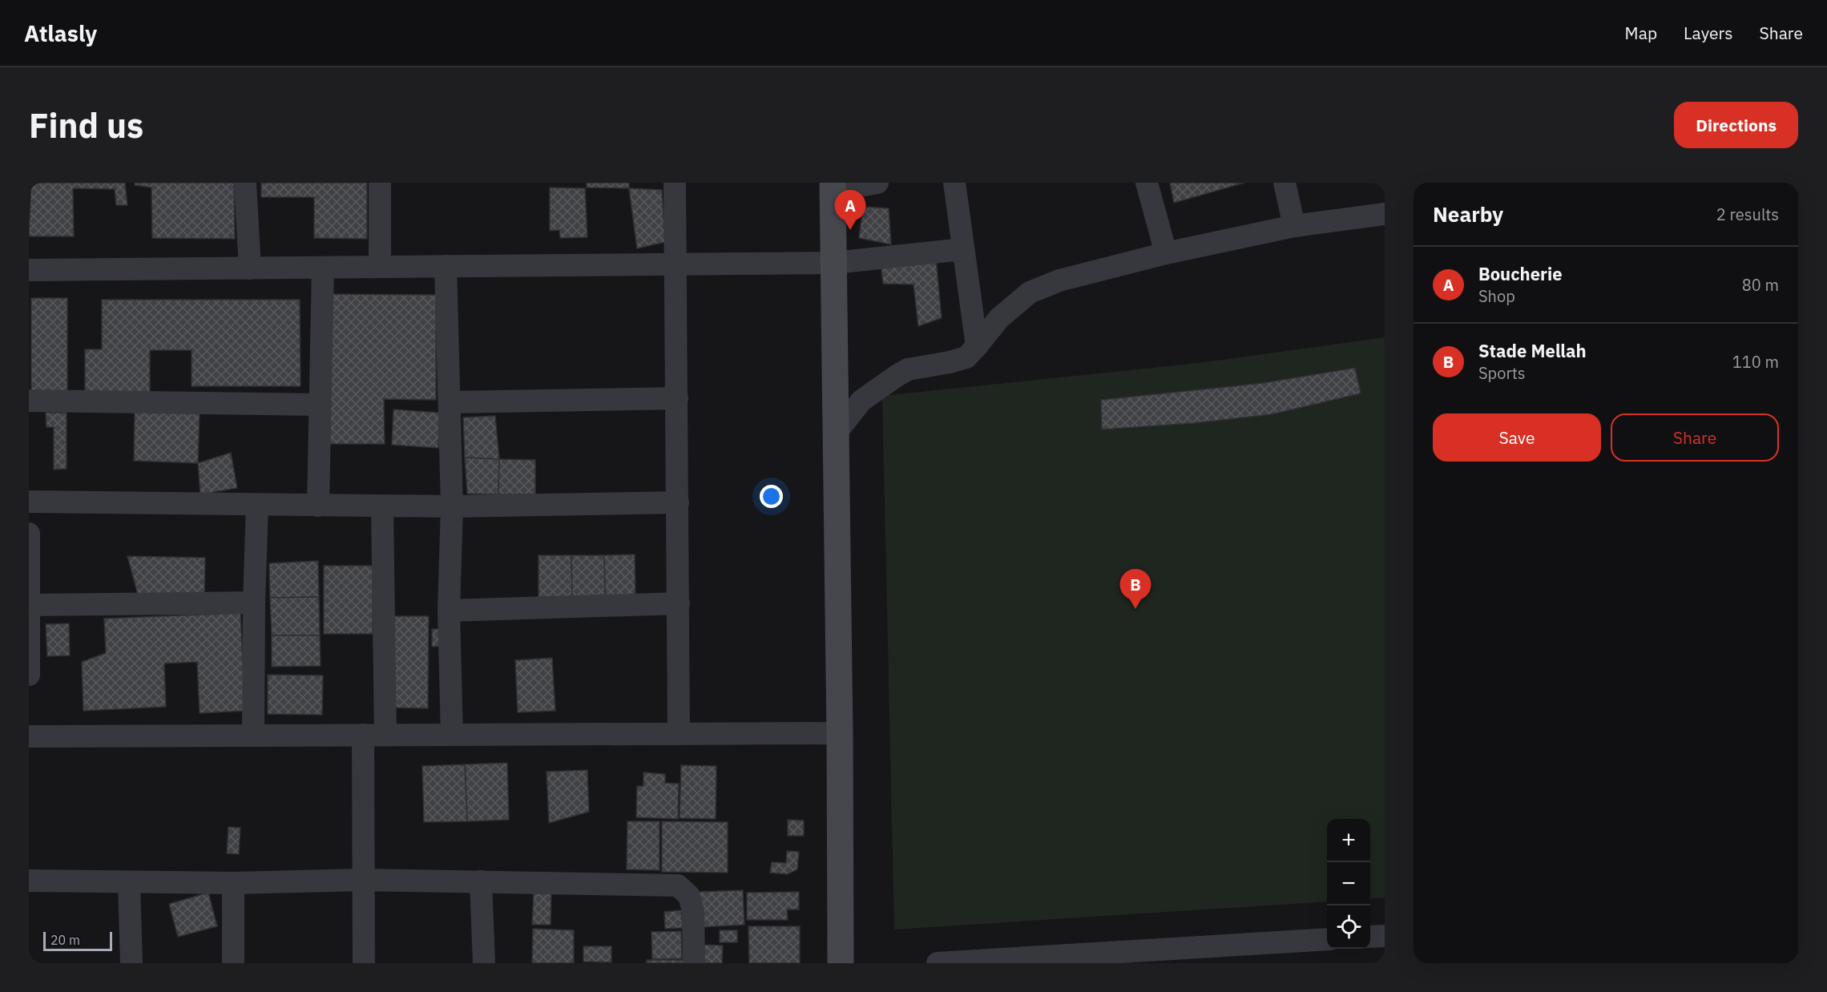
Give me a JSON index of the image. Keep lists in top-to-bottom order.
{
  "scale_bar": "20 m",
  "page": {
    "header": "Atlasly",
    "nav": ["Map", "Layers", "Share"],
    "buttons": [
      "Directions",
      ["Save", "Share"]
    ],
    "title": "Find us",
    "heading": ["Nearby", "2 results"],
    "pins": ["A", "B"],
    "list": [
      {
        "mark": "A",
        "name": "Boucherie",
        "note": "Shop",
        "value": "80 m"
      },
      {
        "mark": "B",
        "name": "Stade Mellah",
        "note": "Sports",
        "value": "110 m"
      }
    ],
    "map_buttons": ["+", "−"],
    "scale": "20 m"
  }
}
